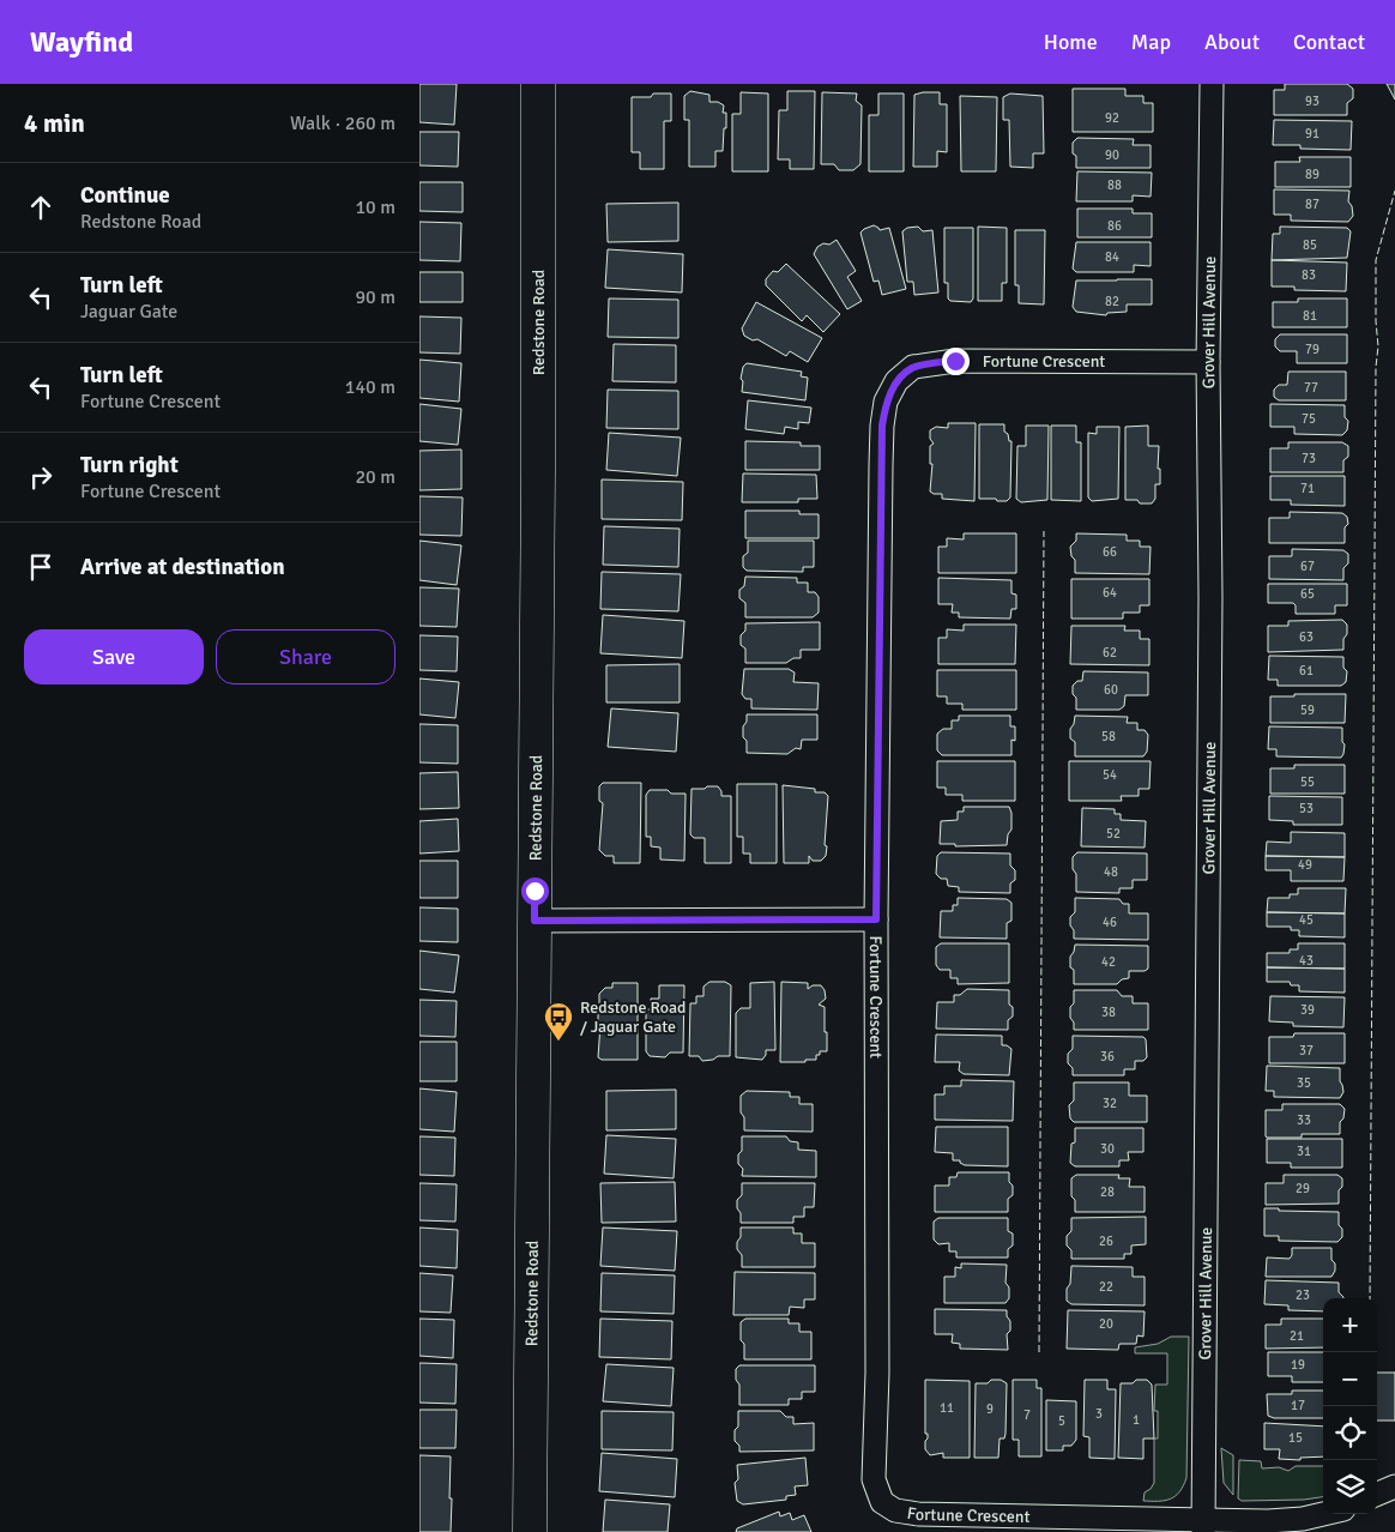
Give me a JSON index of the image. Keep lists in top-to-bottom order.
{
  "streets": {
    "street": ["Redstone Road", "Grover Hill Avenue", "Fortune Crescent"]
  },
  "crossings": [
    ["Grover Hill Avenue", "Fortune Crescent"]
  ],
  "places": {
    "bus stop": ["Redstone Road / Jaguar Gate"]
  },
  "house_numbers": [
    "93",
    "92",
    "91",
    "90",
    "89",
    "88",
    "87",
    "86",
    "85",
    "84",
    "83",
    "82",
    "81",
    "79",
    "77",
    "75",
    "73",
    "71",
    "66",
    "67",
    "64",
    "65",
    "63",
    "62",
    "61",
    "60",
    "59",
    "58",
    "54",
    "55",
    "53",
    "52",
    "49",
    "48",
    "45",
    "46",
    "43",
    "42",
    "39",
    "38",
    "37",
    "36",
    "35",
    "32",
    "33",
    "30",
    "31",
    "29",
    "28",
    "26",
    "22",
    "23",
    "20",
    "21",
    "19",
    "17",
    "11",
    "9",
    "3",
    "7",
    "1",
    "5",
    "15"
  ],
  "page": {
    "header": "Wayfind",
    "nav": [
      "Home",
      "Map",
      "About",
      "Contact"
    ],
    "heading": ["4 min", "Walk · 260 m"],
    "list": [
      ["Continue", "Redstone Road", "10 m"],
      ["Turn left", "Jaguar Gate", "90 m"],
      ["Turn left", "Fortune Crescent", "140 m"],
      ["Turn right", "Fortune Crescent", "20 m"],
      "Arrive at destination"
    ],
    "buttons": ["Save", "Share"],
    "map_buttons": ["+", "−"]
  }
}
